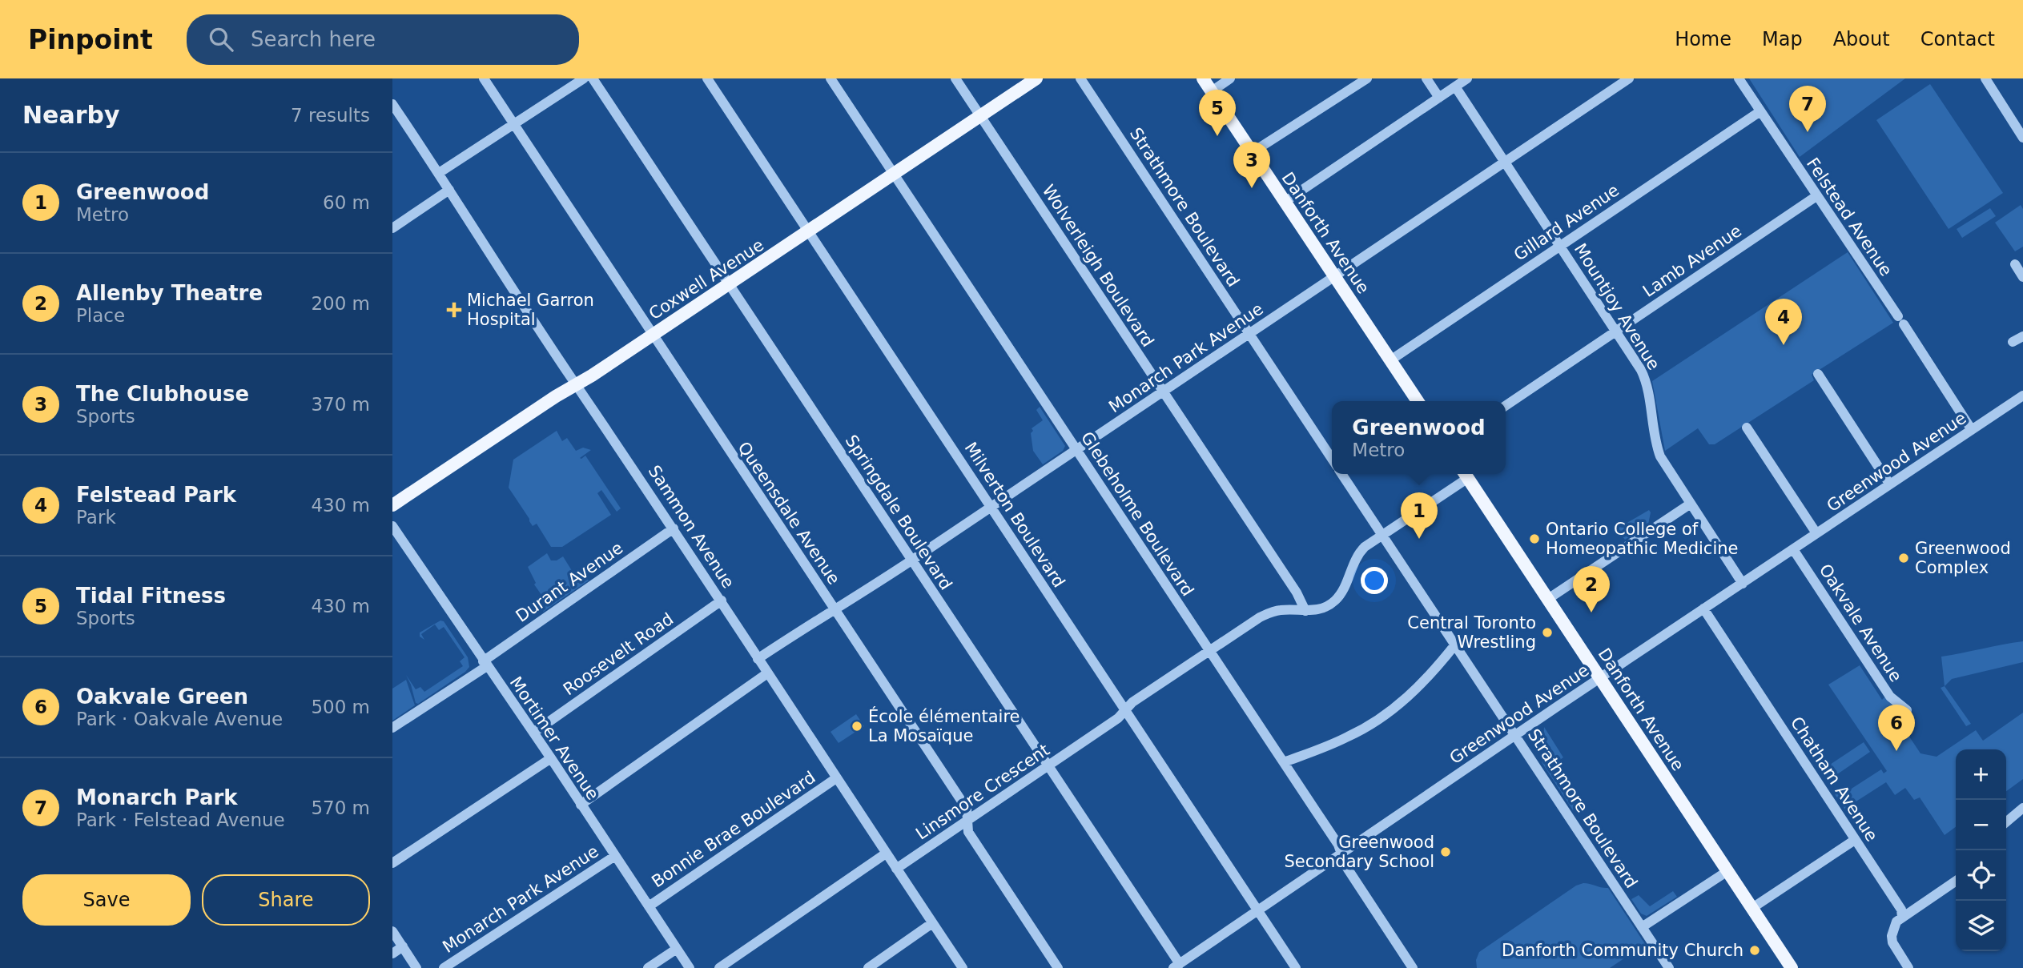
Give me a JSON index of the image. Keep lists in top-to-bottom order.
{
  "streets": {
    "main road": ["Danforth Avenue", "Coxwell Avenue"],
    "street": [
      "Strathmore Boulevard",
      "Felstead Avenue",
      "Gillard Avenue",
      "Lamb Avenue",
      "Wolverleigh Boulevard",
      "Mountjoy Avenue",
      "Monarch Park Avenue",
      "Greenwood Avenue",
      "Springdale Boulevard",
      "Queensdale Avenue",
      "Glebeholme Boulevard",
      "Milverton Boulevard",
      "Sammon Avenue",
      "Durant Avenue",
      "Oakvale Avenue",
      "Roosevelt Road",
      "Mortimer Avenue",
      "Chatham Avenue",
      "Linsmore Crescent",
      "Bonnie Brae Boulevard"
    ]
  },
  "crossings": [
    ["Strathmore Boulevard", "Monarch Park Avenue"],
    ["Strathmore Boulevard", "Greenwood Avenue"],
    ["Strathmore Boulevard", "Linsmore Crescent"],
    ["Felstead Avenue", "Gillard Avenue"],
    ["Felstead Avenue", "Lamb Avenue"],
    ["Felstead Avenue", "Greenwood Avenue"],
    ["Gillard Avenue", "Danforth Avenue"],
    ["Gillard Avenue", "Mountjoy Avenue"],
    ["Danforth Avenue", "Monarch Park Avenue"],
    ["Danforth Avenue", "Greenwood Avenue"],
    ["Danforth Avenue", "Linsmore Crescent"],
    ["Lamb Avenue", "Mountjoy Avenue"],
    ["Wolverleigh Boulevard", "Coxwell Avenue"],
    ["Wolverleigh Boulevard", "Monarch Park Avenue"],
    ["Wolverleigh Boulevard", "Linsmore Crescent"],
    ["Coxwell Avenue", "Springdale Boulevard"],
    ["Coxwell Avenue", "Queensdale Avenue"],
    ["Coxwell Avenue", "Glebeholme Boulevard"],
    ["Coxwell Avenue", "Milverton Boulevard"],
    ["Coxwell Avenue", "Sammon Avenue"],
    ["Mountjoy Avenue", "Monarch Park Avenue"],
    ["Mountjoy Avenue", "Greenwood Avenue"],
    ["Monarch Park Avenue", "Springdale Boulevard"],
    ["Monarch Park Avenue", "Queensdale Avenue"],
    ["Monarch Park Avenue", "Glebeholme Boulevard"],
    ["Monarch Park Avenue", "Milverton Boulevard"],
    ["Monarch Park Avenue", "Sammon Avenue"],
    ["Monarch Park Avenue", "Mortimer Avenue"],
    ["Greenwood Avenue", "Springdale Boulevard"],
    ["Greenwood Avenue", "Glebeholme Boulevard"],
    ["Greenwood Avenue", "Milverton Boulevard"],
    ["Greenwood Avenue", "Oakvale Avenue"],
    ["Greenwood Avenue", "Chatham Avenue"],
    ["Springdale Boulevard", "Linsmore Crescent"],
    ["Queensdale Avenue", "Linsmore Crescent"],
    ["Glebeholme Boulevard", "Linsmore Crescent"],
    ["Milverton Boulevard", "Linsmore Crescent"],
    ["Sammon Avenue", "Durant Avenue"],
    ["Sammon Avenue", "Roosevelt Road"],
    ["Sammon Avenue", "Linsmore Crescent"],
    ["Sammon Avenue", "Bonnie Brae Boulevard"],
    ["Durant Avenue", "Mortimer Avenue"],
    ["Roosevelt Road", "Mortimer Avenue"],
    ["Mortimer Avenue", "Bonnie Brae Boulevard"]
  ],
  "places": {
    "health": ["Michael Garron Hospital"],
    "other": [
      "Ontario College of Homeopathic Medicine",
      "Greenwood Complex",
      "Central Toronto Wrestling",
      "École élémentaire La Mosaïque",
      "Greenwood Secondary School",
      "Danforth Community Church"
    ]
  },
  "page": {
    "header": "Pinpoint",
    "search": "Search here",
    "nav": [
      "Home",
      "Map",
      "About",
      "Contact"
    ],
    "heading": ["Nearby", "7 results"],
    "pins": [
      "7",
      "5",
      "3",
      "4",
      "1",
      "2",
      "6"
    ],
    "list": [
      {
        "mark": "1",
        "name": "Greenwood",
        "note": "Metro",
        "value": "60 m"
      },
      {
        "mark": "2",
        "name": "Allenby Theatre",
        "note": "Place",
        "value": "200 m"
      },
      {
        "mark": "3",
        "name": "The Clubhouse",
        "note": "Sports",
        "value": "370 m"
      },
      {
        "mark": "4",
        "name": "Felstead Park",
        "note": "Park",
        "value": "430 m"
      },
      {
        "mark": "5",
        "name": "Tidal Fitness",
        "note": "Sports",
        "value": "430 m"
      },
      {
        "mark": "6",
        "name": "Oakvale Green",
        "note": "Park · Oakvale Avenue",
        "value": "500 m"
      },
      {
        "mark": "7",
        "name": "Monarch Park",
        "note": "Park · Felstead Avenue",
        "value": "570 m"
      }
    ],
    "popup": ["Greenwood", "Metro"],
    "map_buttons": ["+", "−"],
    "buttons": ["Save", "Share"]
  }
}
